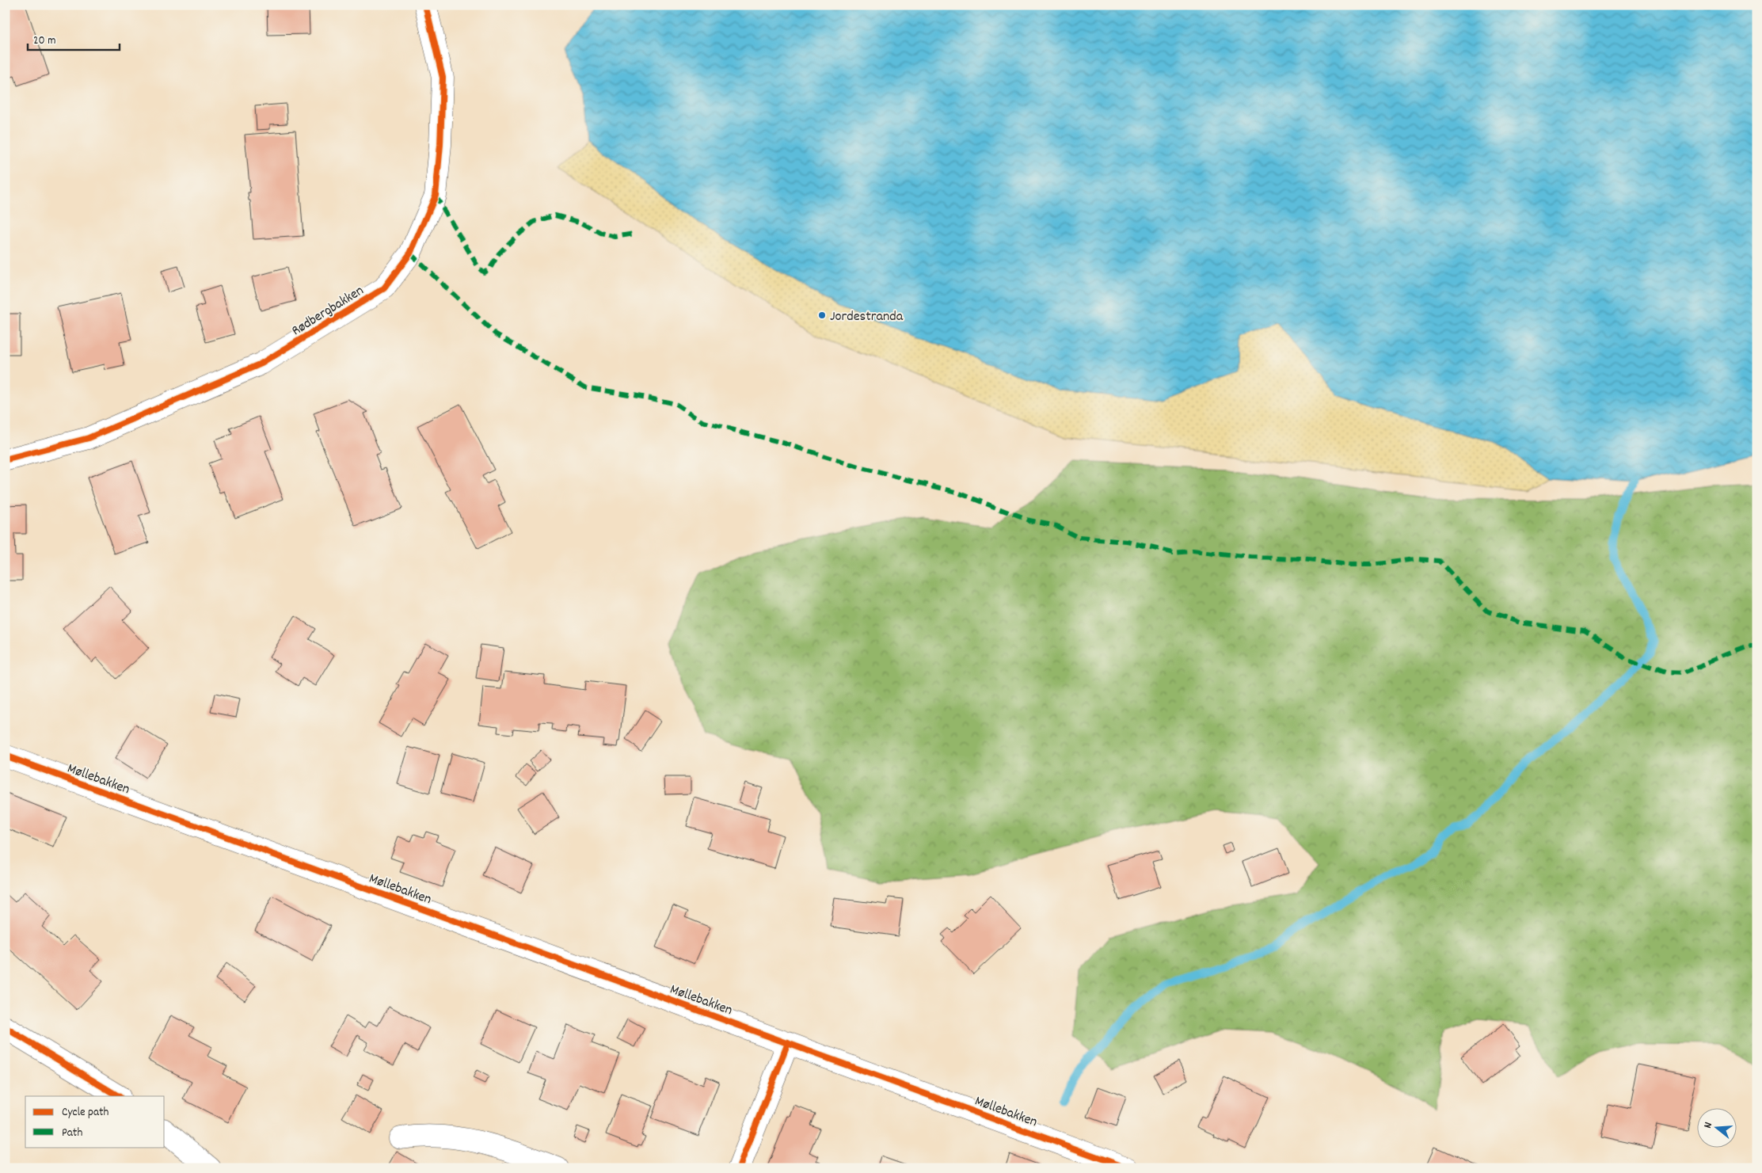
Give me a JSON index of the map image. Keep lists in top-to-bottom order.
{
  "streets": {
    "street": ["Rødbergbakken", "Møllebakken"]
  },
  "places": ["Jordestranda"],
  "legend": ["Cycle path", "Path"],
  "scale_bar": "20 m",
  "north": "left"
}
